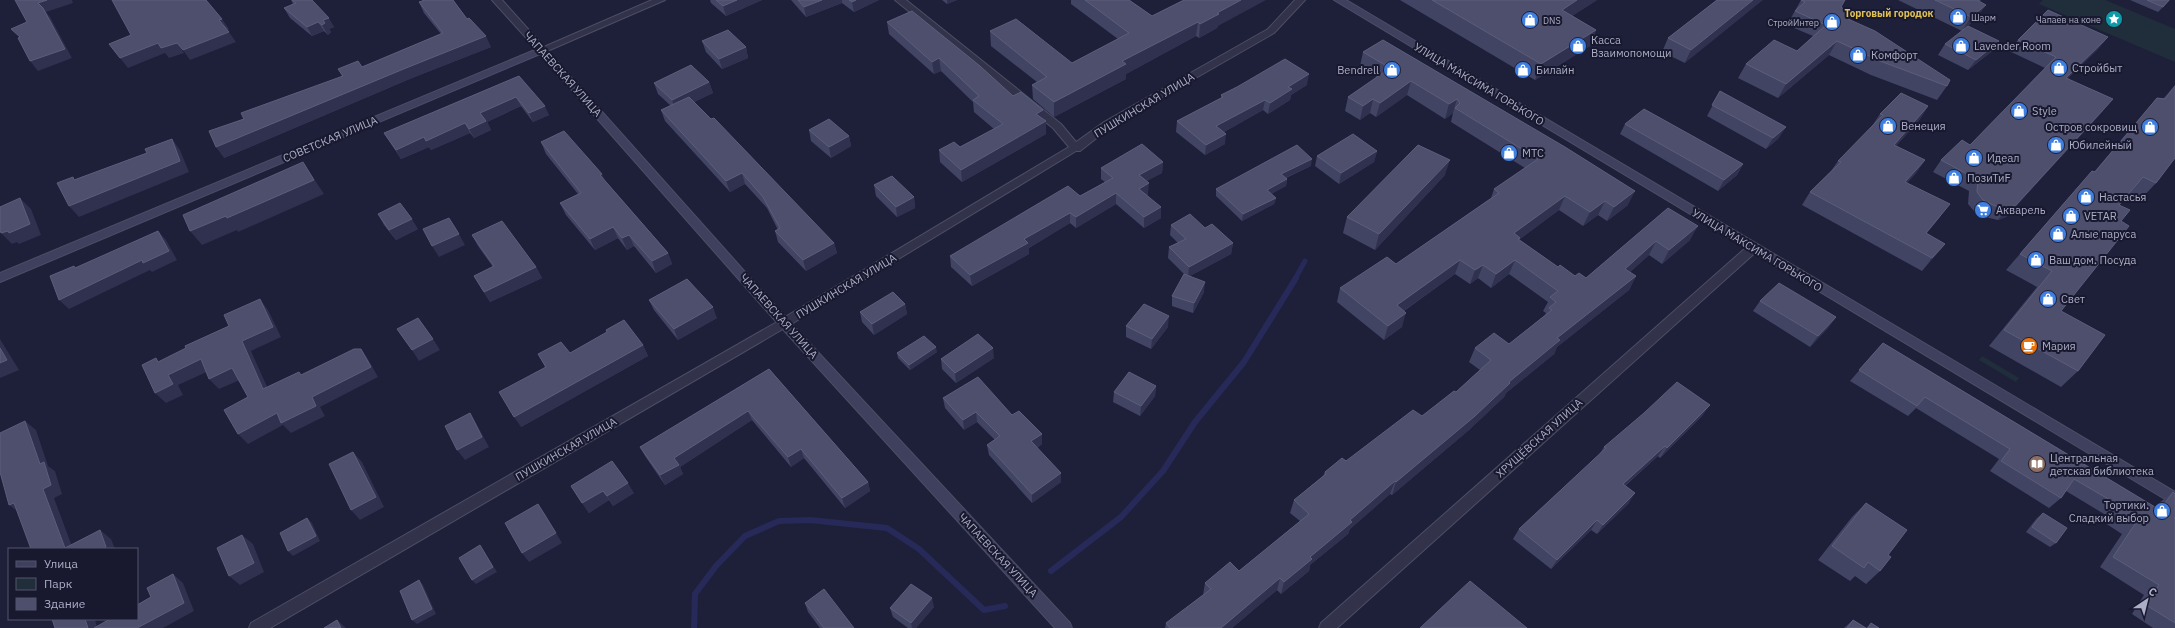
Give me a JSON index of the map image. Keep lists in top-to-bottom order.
{
  "streets": {
    "main road": ["ЧАПАЕВСКАЯ УЛИЦА", "УЛИЦА МАКСИМА ГОРЬКОГО", "СОВЕТСКАЯ УЛИЦА"],
    "street": ["ПУШКИНСКАЯ УЛИЦА", "ХРУЩЁВСКАЯ УЛИЦА"]
  },
  "crossings": [
    ["ЧАПАЕВСКАЯ УЛИЦА", "ПУШКИНСКАЯ УЛИЦА"],
    ["ЧАПАЕВСКАЯ УЛИЦА", "СОВЕТСКАЯ УЛИЦА"],
    ["УЛИЦА МАКСИМА ГОРЬКОГО", "ХРУЩЁВСКАЯ УЛИЦА"]
  ],
  "districts": ["Торговый городок"],
  "places": {
    "shop": [
      "Шарм",
      "DNS",
      "СтройИнтер",
      "Касса Взаимопомощи",
      "Lavender Room",
      "Комфорт",
      "Стройбыт",
      "Bendrell",
      "Билайн",
      "Style",
      "Венеция",
      "Остров сокровищ",
      "Юбилейный",
      "МТС",
      "Идеал",
      "ПозиТиF",
      "Настасья",
      "VETAR",
      "Алые паруса",
      "Ваш дом. Посуда",
      "Свет",
      "Тортики. Сладкий выбор"
    ],
    "place": ["Чапаев на коне"],
    "supermarket": ["Акварель"],
    "cafe": ["Мария"],
    "library": ["Центральная детская библиотека"]
  },
  "legend": ["Улица", "Парк", "Здание"],
  "north": "top right"
}
